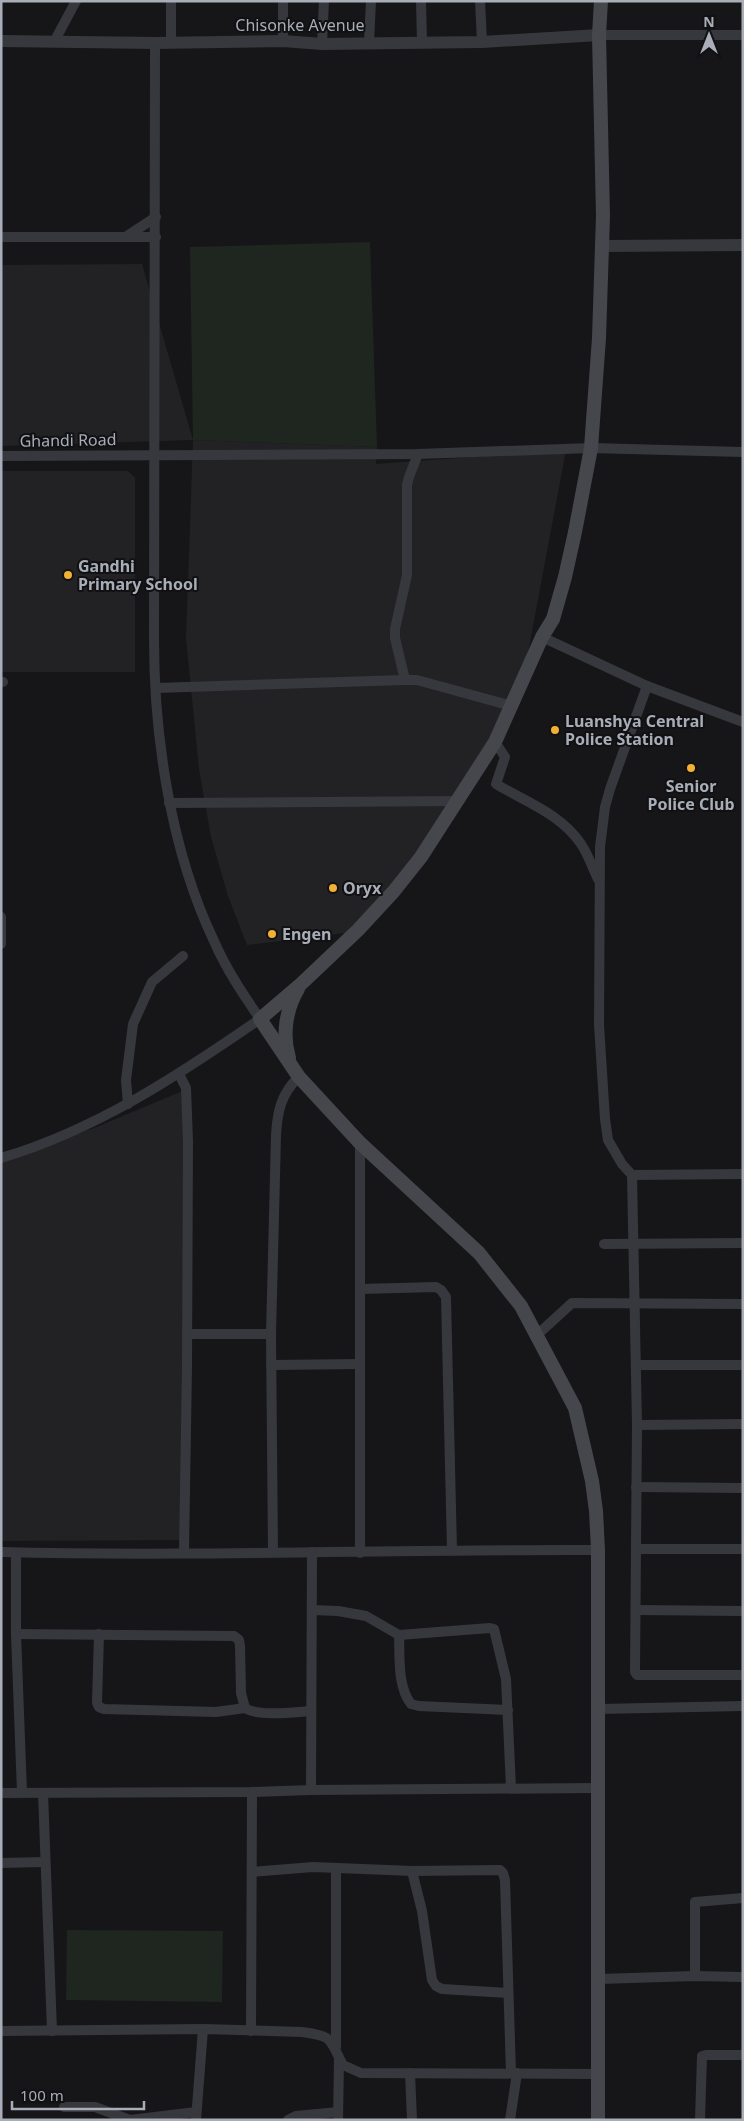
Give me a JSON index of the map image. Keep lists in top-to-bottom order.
{
  "streets": {
    "street": ["Chisonke Avenue", "Ghandi Road"]
  },
  "places": [
    "Gandhi Primary School",
    "Luanshya Central Police Station",
    "Senior Police Club",
    "Oryx",
    "Engen"
  ],
  "scale_bar": "100 m",
  "north": "top"
}
